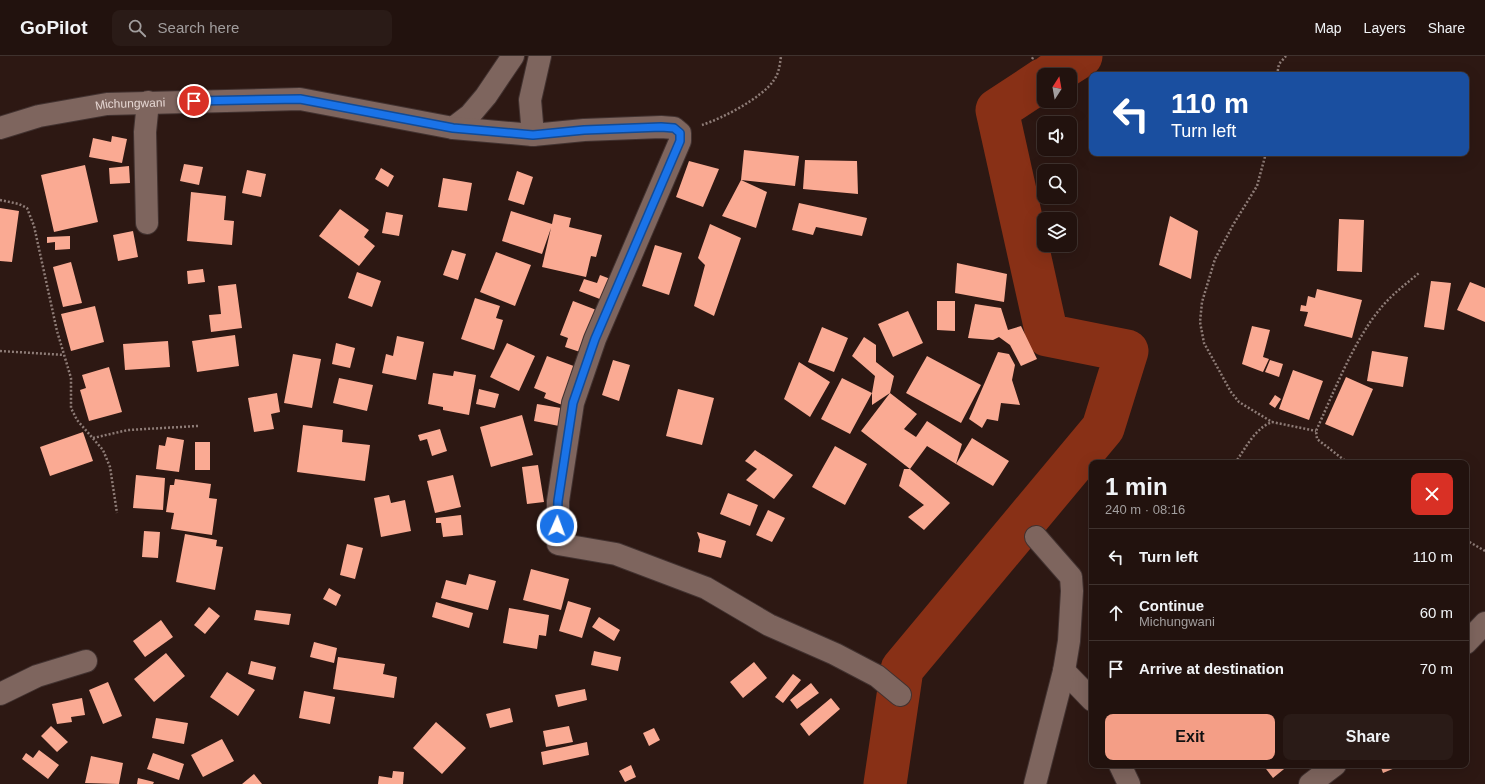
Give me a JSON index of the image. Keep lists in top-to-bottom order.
{
  "streets": {
    "street": ["Michungwani"]
  },
  "north": "top",
  "page": {
    "header": "GoPilot",
    "search": "Search here",
    "nav": ["Map", "Layers", "Share"],
    "turn": ["110 m", "Turn left"],
    "heading": ["1 min", "240 m · 08:16"],
    "list": [
      {
        "name": "Turn left",
        "value": "110 m"
      },
      {
        "name": "Continue",
        "note": "Michungwani",
        "value": "60 m"
      },
      {
        "name": "Arrive at destination",
        "value": "70 m"
      }
    ],
    "buttons": ["Exit", "Share"]
  }
}
